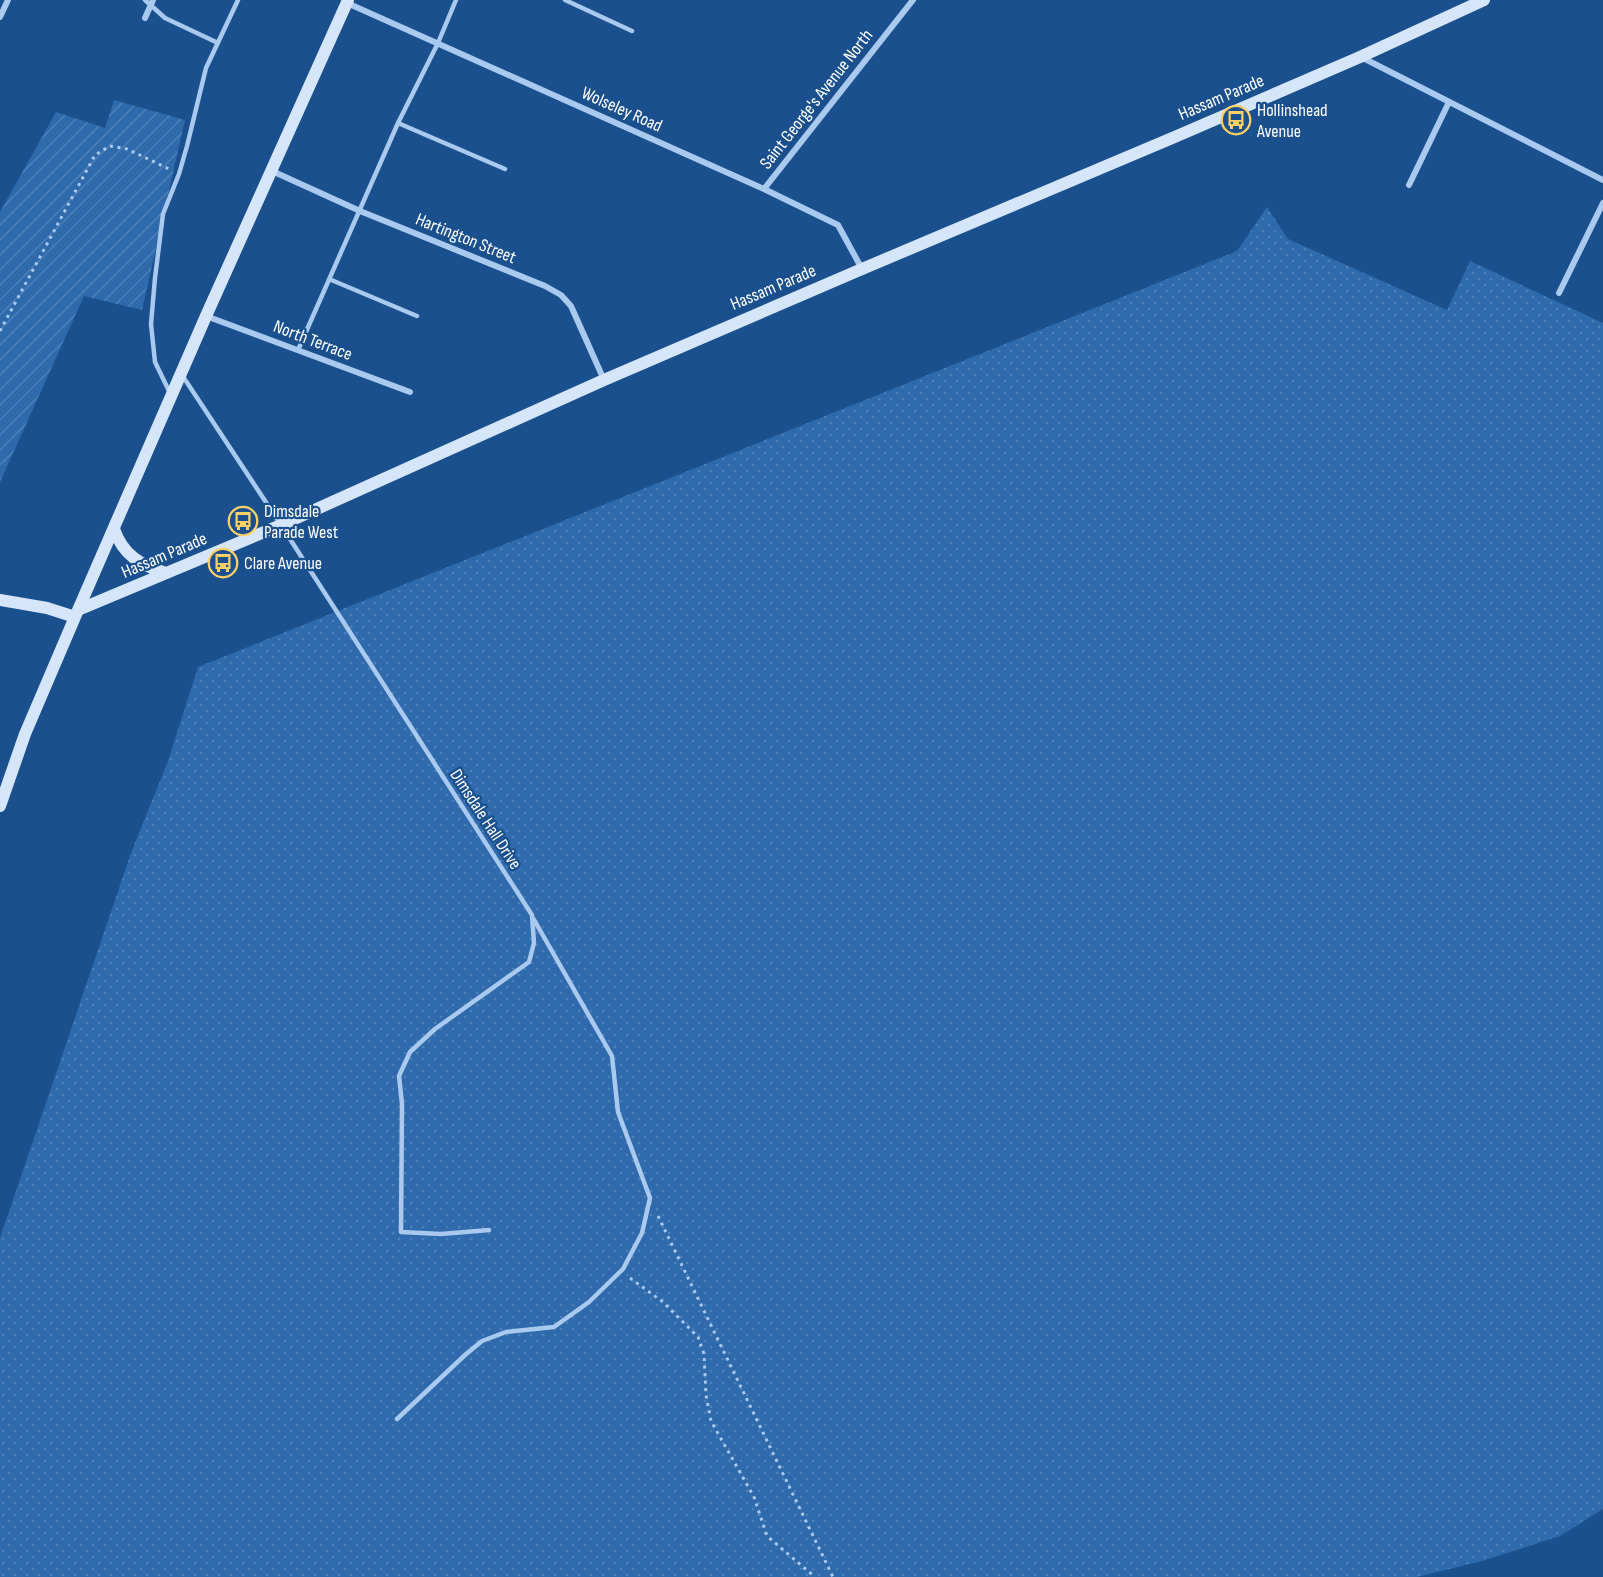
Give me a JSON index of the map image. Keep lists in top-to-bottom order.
{
  "streets": {
    "street": [
      "Hassam Parade",
      "Saint George's Avenue North",
      "Wolseley Road",
      "Hartington Street",
      "North Terrace"
    ],
    "lane": ["Dimsdale Hall Drive"]
  },
  "crossings": [
    ["Hassam Parade", "Wolseley Road"],
    ["Hassam Parade", "Hartington Street"],
    ["Hassam Parade", "Dimsdale Hall Drive"],
    ["Saint George's Avenue North", "Wolseley Road"]
  ],
  "places": {
    "bus stop": ["Hollinshead Avenue", "Dimsdale Parade West", "Clare Avenue"]
  }
}
